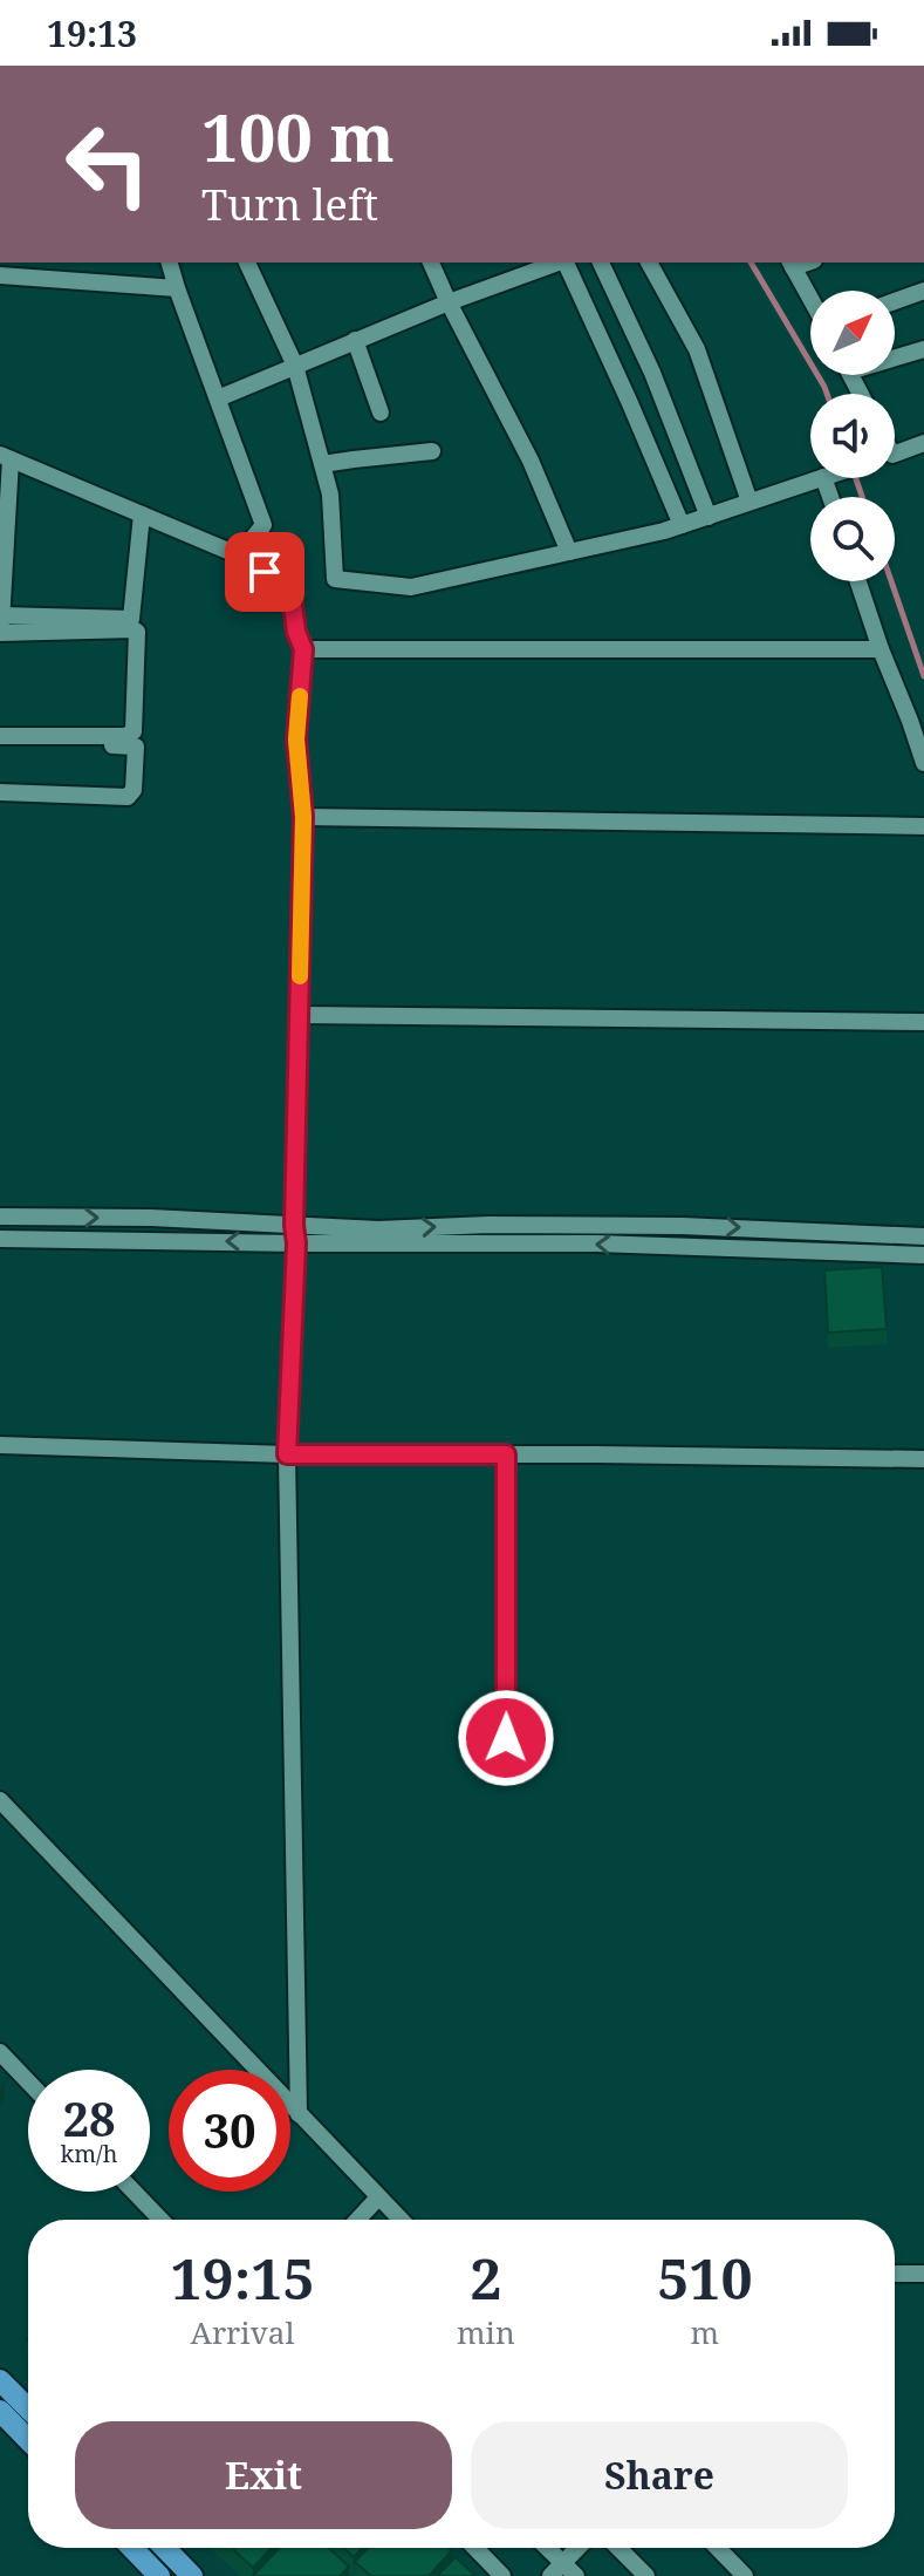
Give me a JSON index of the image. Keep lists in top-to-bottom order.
{
  "north": "top right",
  "page": {
    "status": "19:13",
    "turn": ["100 m", "Turn left"],
    "speed": "28 km/h",
    "limit": "30",
    "eta": [
      "19:15",
      "Arrival",
      "2",
      "min",
      "510",
      "m"
    ],
    "buttons": ["Exit", "Share"]
  }
}
